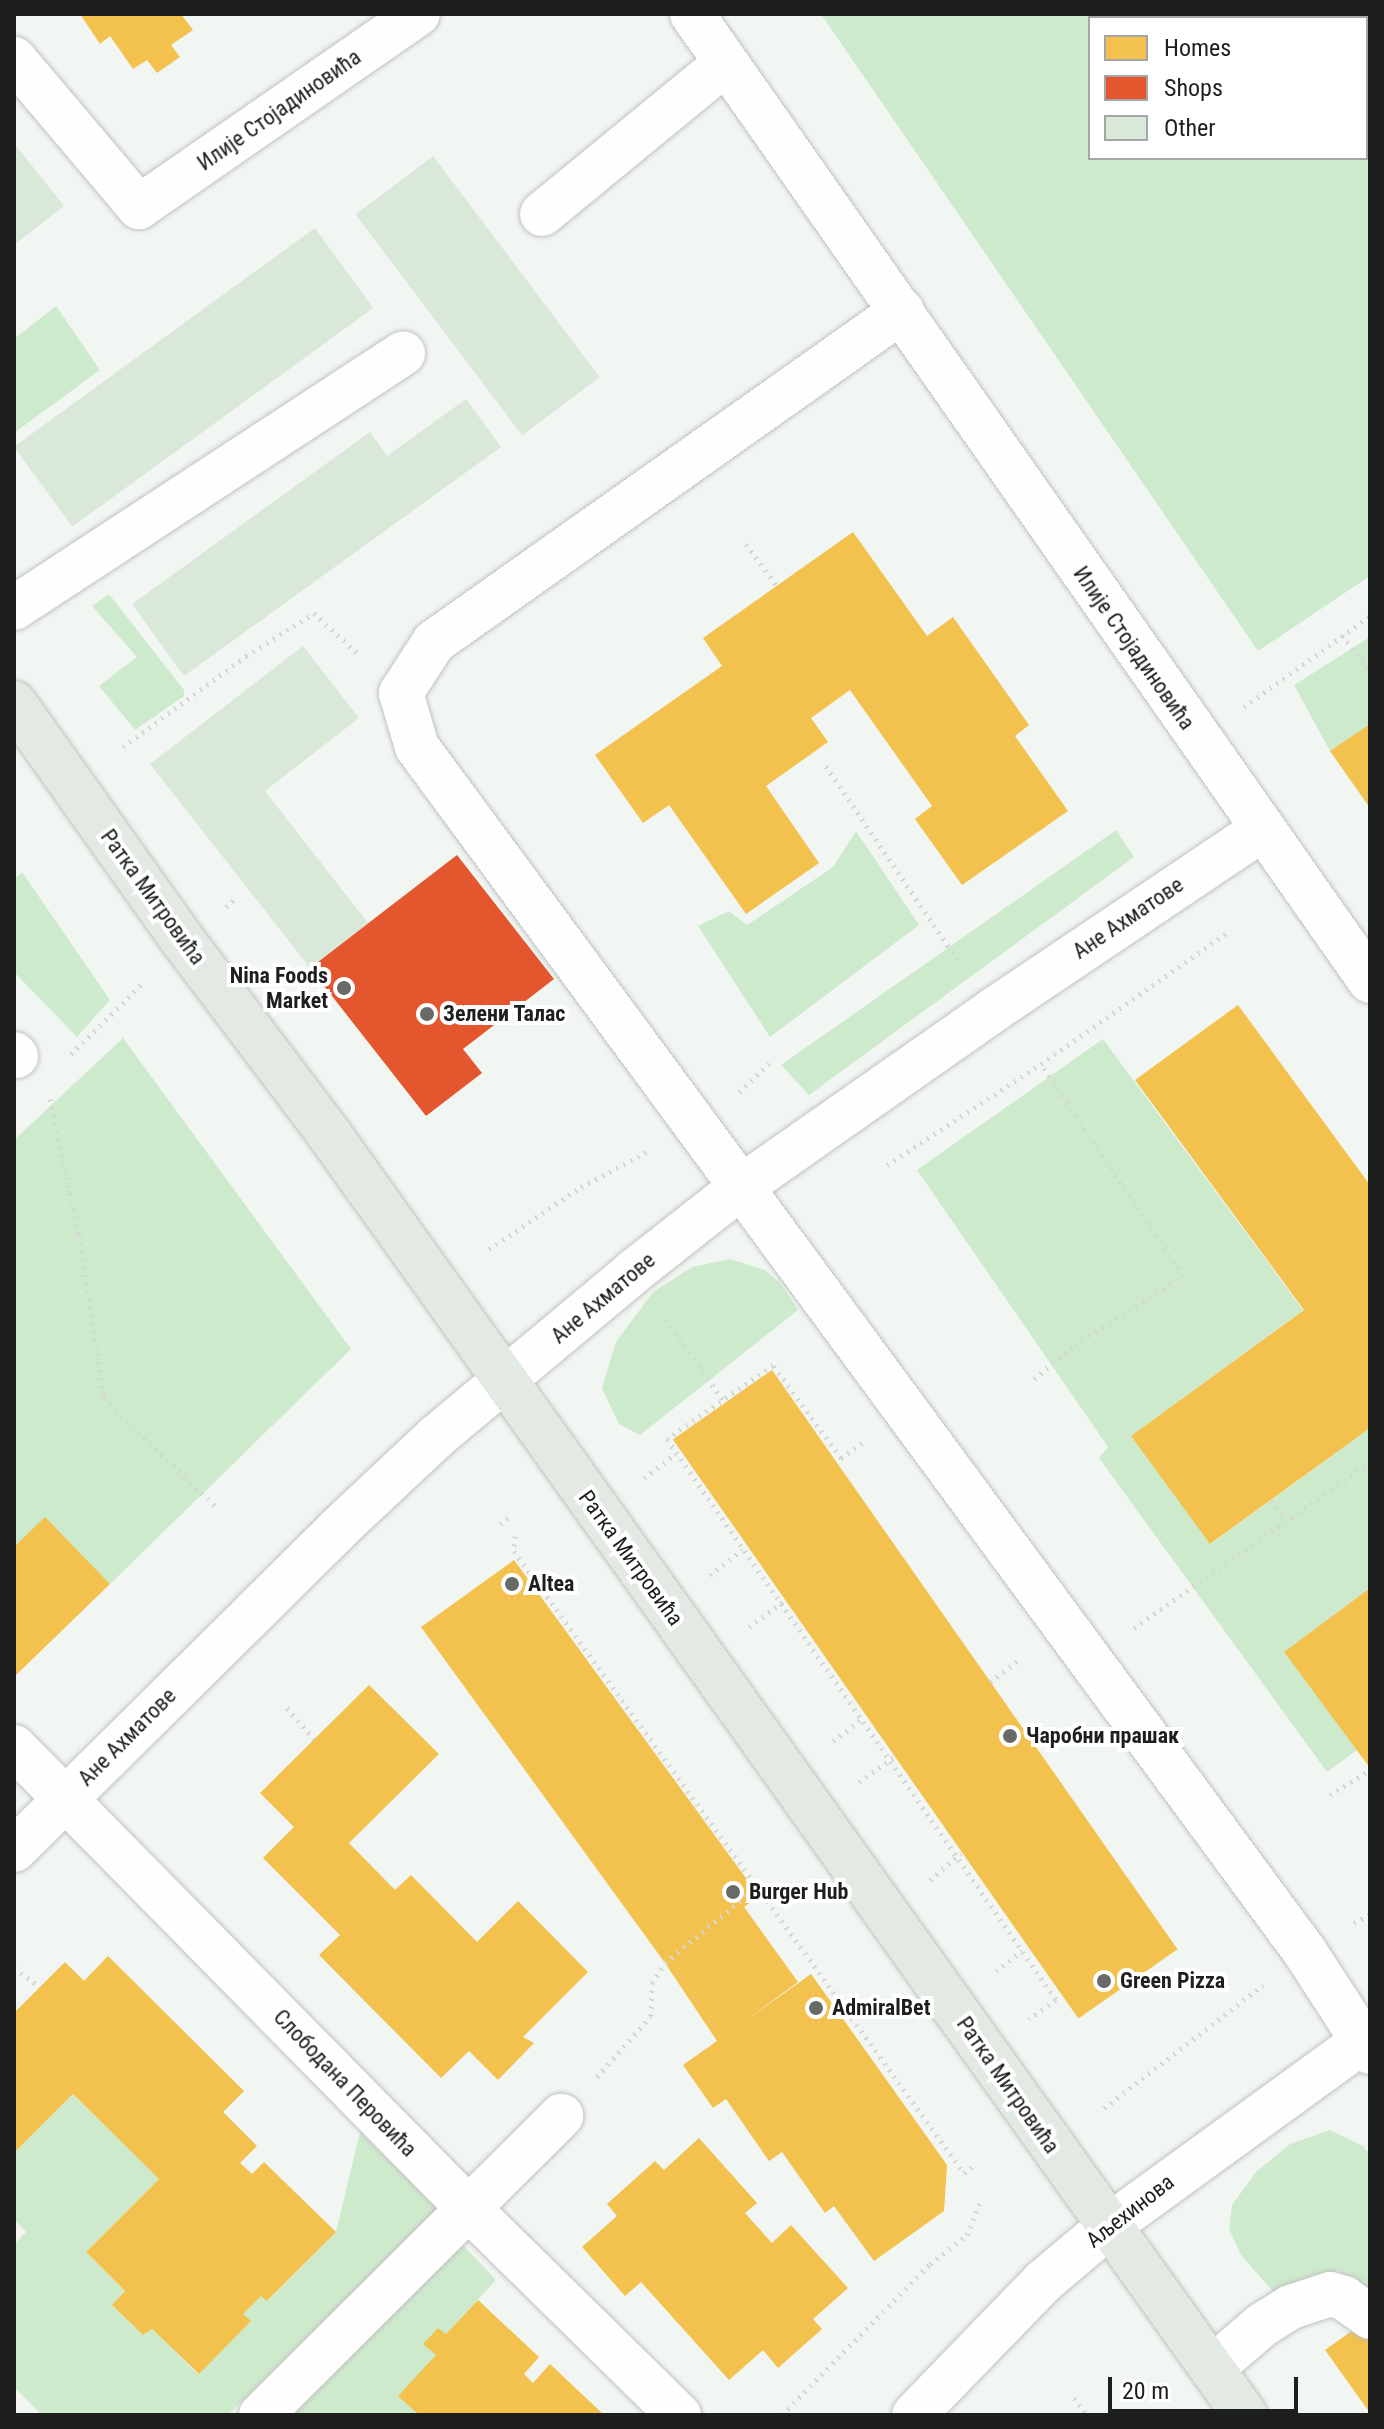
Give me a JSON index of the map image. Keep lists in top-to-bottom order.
{
  "streets": {
    "main road": ["Ратка Митровића"],
    "street": [
      "Илије Стојадиновића",
      "Ане Ахматове",
      "Слободана Перовића",
      "Аљехинова"
    ]
  },
  "crossings": [
    ["Илије Стојадиновића", "Ане Ахматове"],
    ["Ратка Митровића", "Ане Ахматове"],
    ["Ратка Митровића", "Аљехинова"],
    ["Ане Ахматове", "Слободана Перовића"]
  ],
  "places": [
    "Nina Foods Market",
    "Зелени Талас",
    "Altea",
    "Чаробни прашак",
    "Burger Hub",
    "Green Pizza",
    "AdmiralBet"
  ],
  "legend": ["Homes", "Shops", "Other"],
  "scale_bar": "20 m"
}
